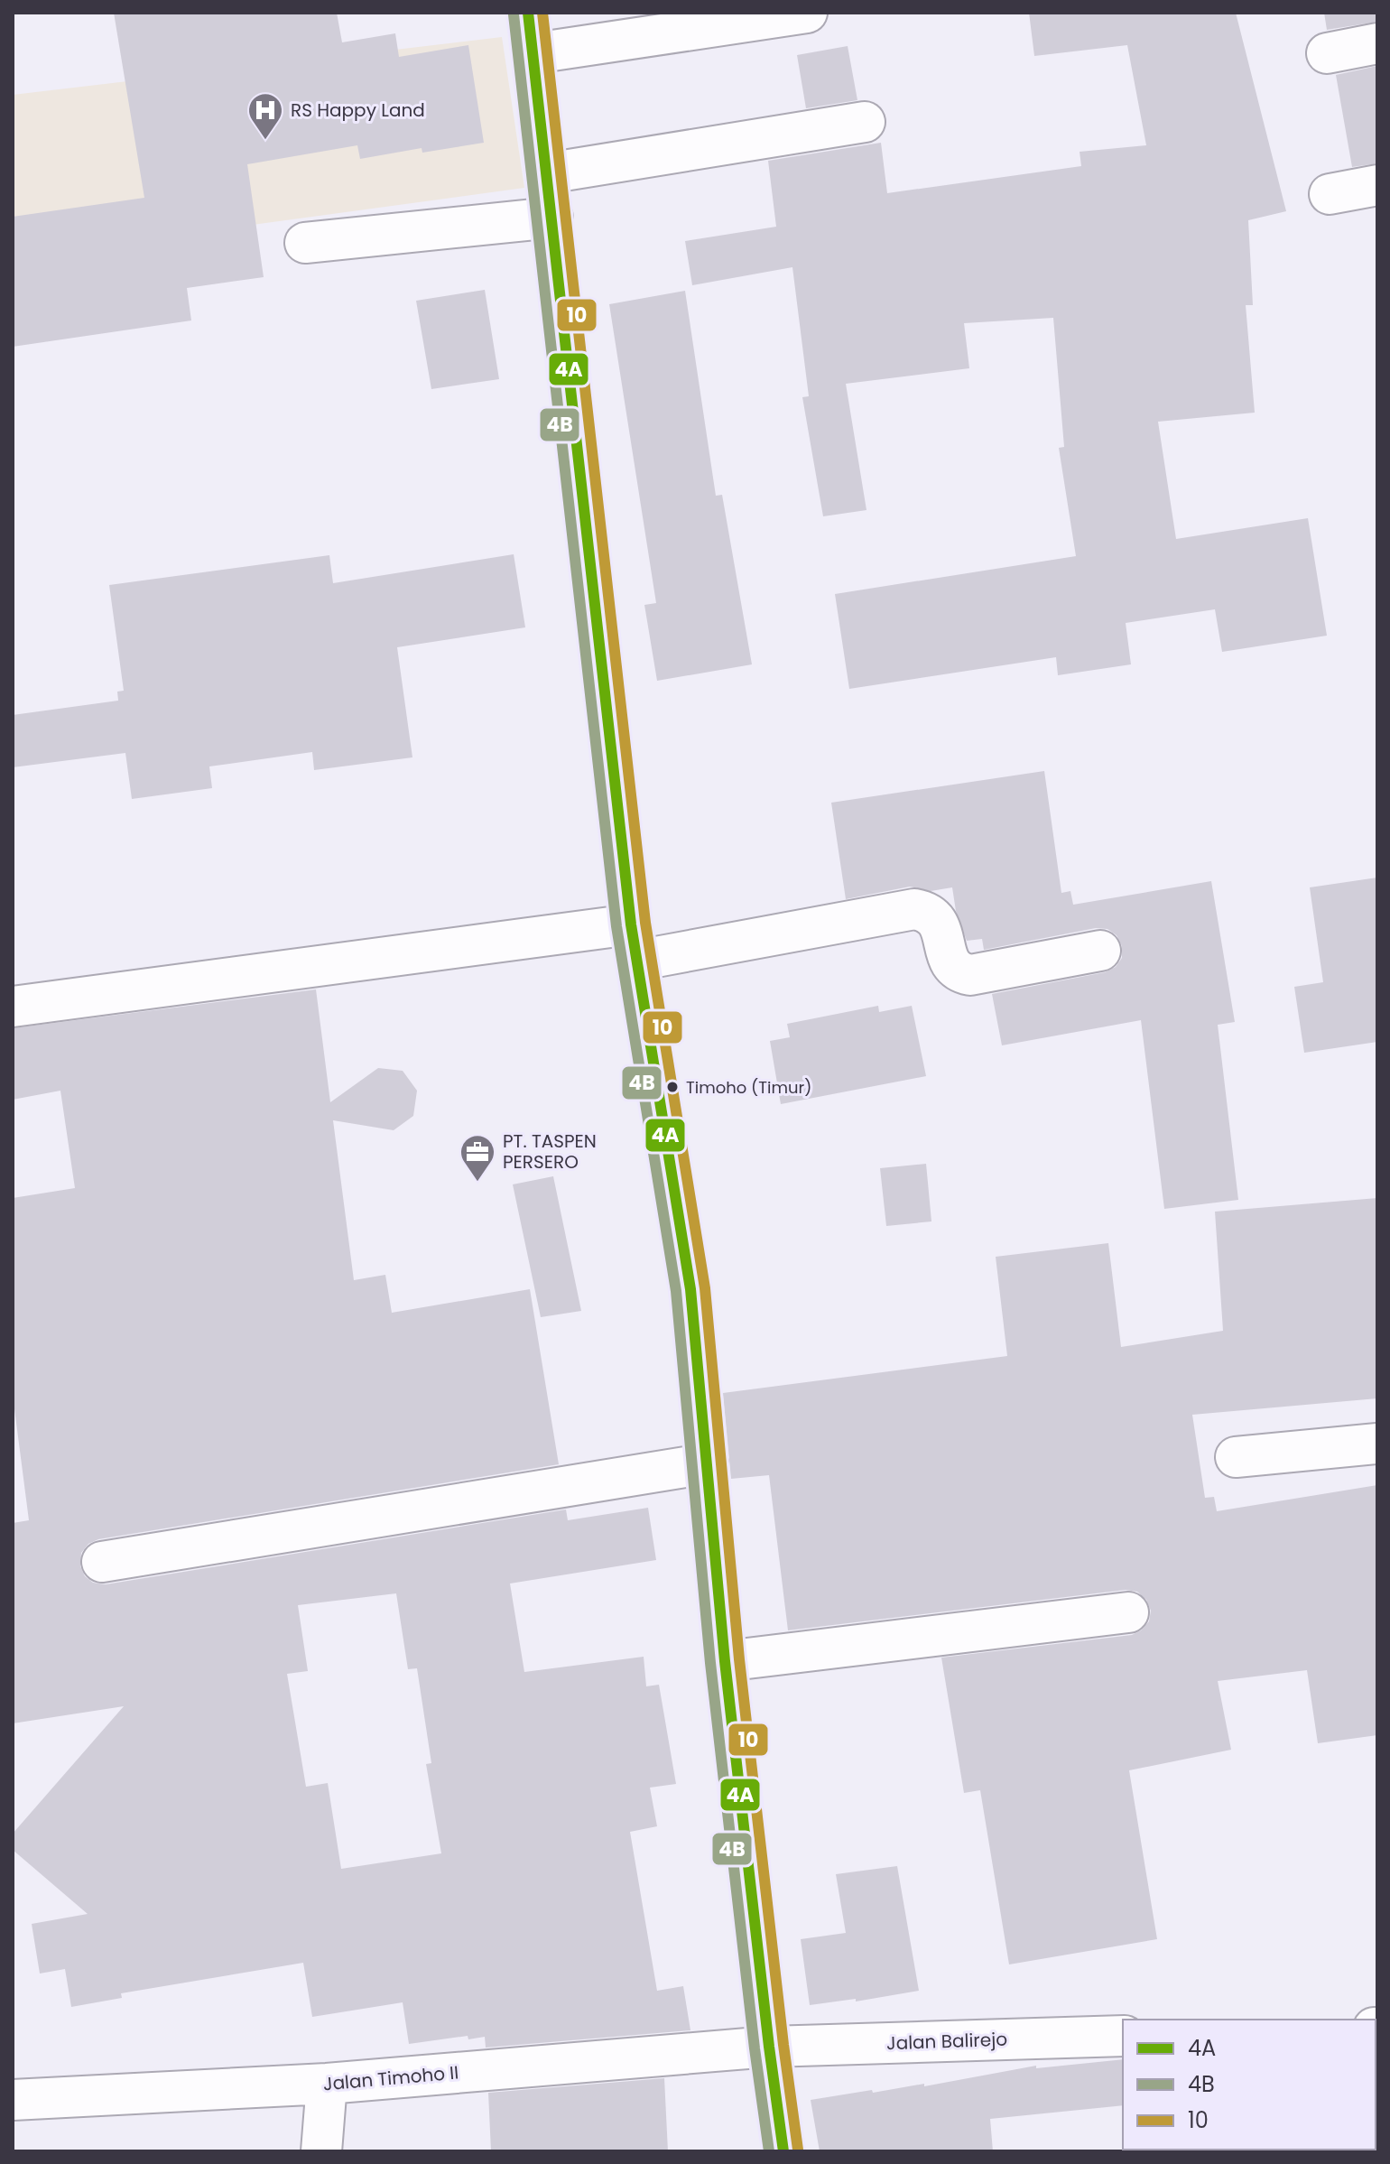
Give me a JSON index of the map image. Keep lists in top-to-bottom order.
{
  "streets": {
    "street": ["Jalan Balirejo", "Jalan Timoho II"]
  },
  "crossings": [
    ["Jalan Balirejo", "Jalan Timoho II"]
  ],
  "places": {
    "hospital": ["RS Happy Land"],
    "other": ["Timoho (Timur)"],
    "office": ["PT. TASPEN PERSERO"]
  },
  "lines": ["transit line 4A", "transit line 10", "transit line 4B"],
  "legend": ["4A", "4B", "10"]
}
